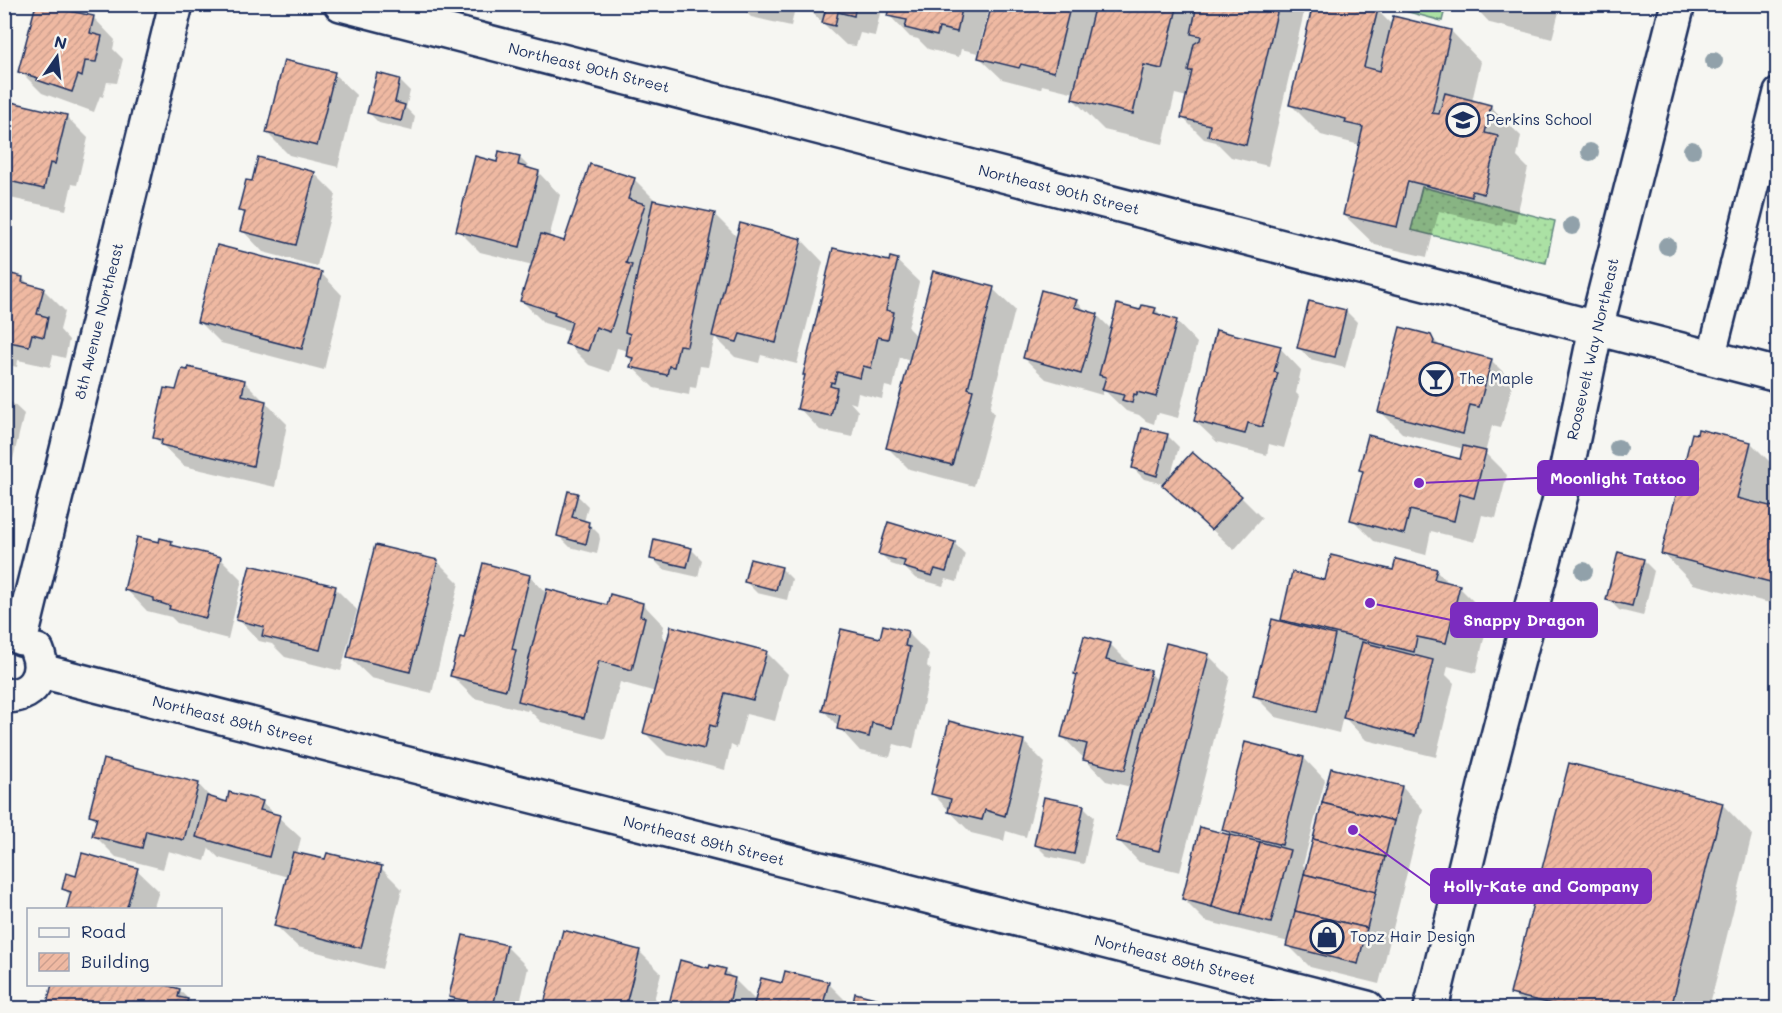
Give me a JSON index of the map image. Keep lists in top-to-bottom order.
{
  "streets": {
    "street": [
      "Northeast 90th Street",
      "8th Avenue Northeast",
      "Roosevelt Way Northeast",
      "Northeast 89th Street"
    ]
  },
  "crossings": [
    ["Northeast 90th Street", "Roosevelt Way Northeast"]
  ],
  "places": {
    "school or university": ["Perkins School"],
    "bar": ["The Maple"],
    "other": ["Moonlight Tattoo", "Snappy Dragon", "Holly-Kate and Company"],
    "shop": ["Topz Hair Design"]
  },
  "legend": ["Road", "Building"],
  "north": "top"
}
